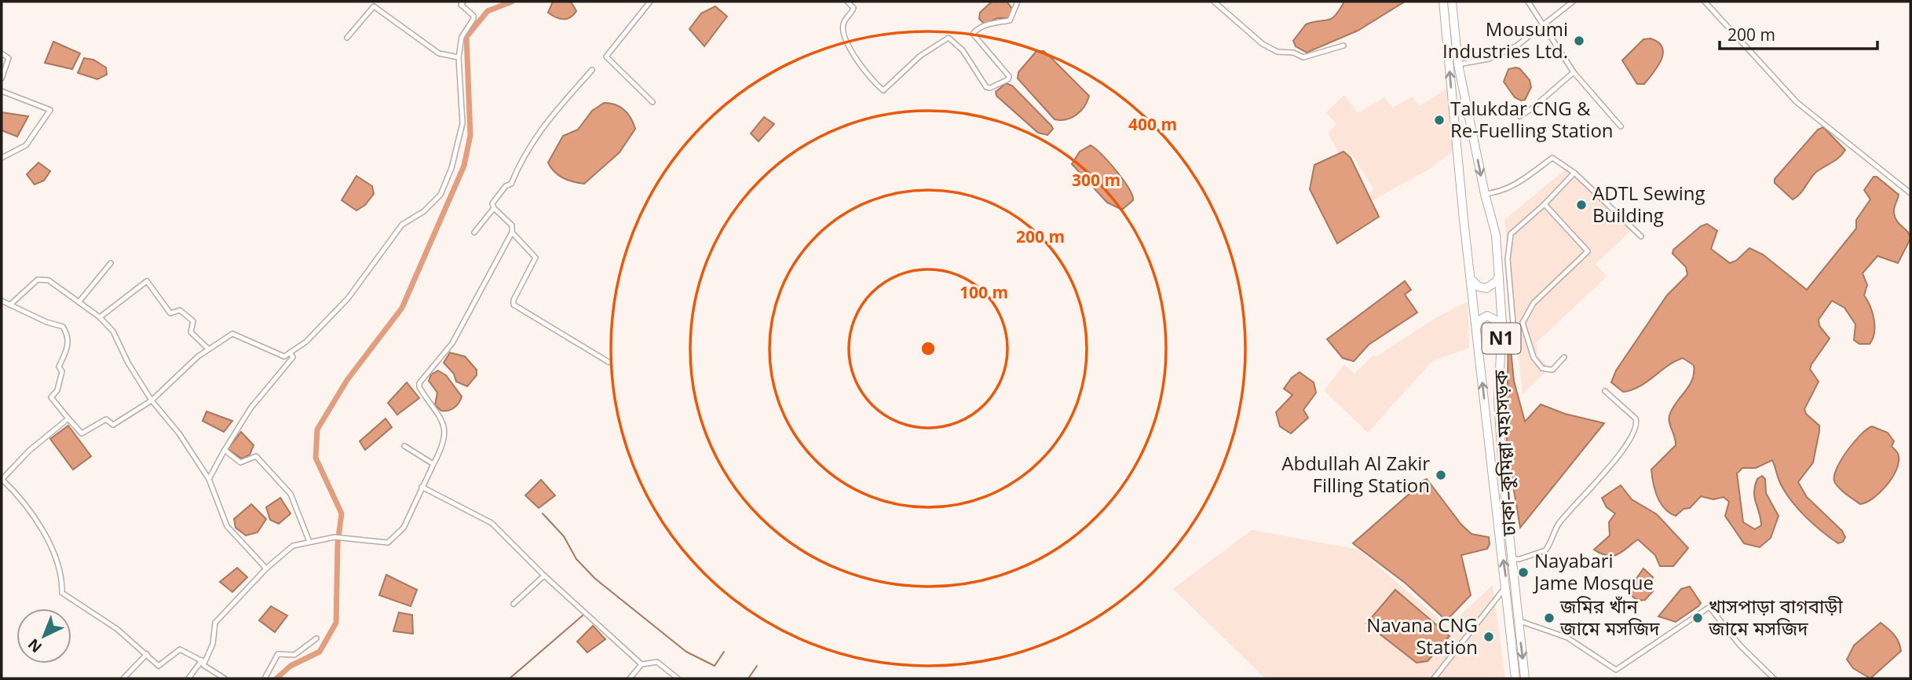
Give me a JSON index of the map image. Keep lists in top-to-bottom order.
{
  "streets": {
    "highway": ["N1", "ঢাকা–কুমিল্লা মহাসড়ক"]
  },
  "places": [
    "Mousumi Industries Ltd.",
    "Talukdar CNG & Re-Fuelling Station",
    "ADTL Sewing Building",
    "Abdullah Al Zakir Filling Station",
    "Nayabari Jame Mosque",
    "জমির খাঁন জামে মসজিদ",
    "খাসপাড়া বাগবাড়ী জামে মসজিদ",
    "Navana CNG Station"
  ],
  "scale_bar": "200 m",
  "north": "bottom left",
  "rings": [
    "400 m",
    "300 m",
    "200 m",
    "100 m"
  ]
}
